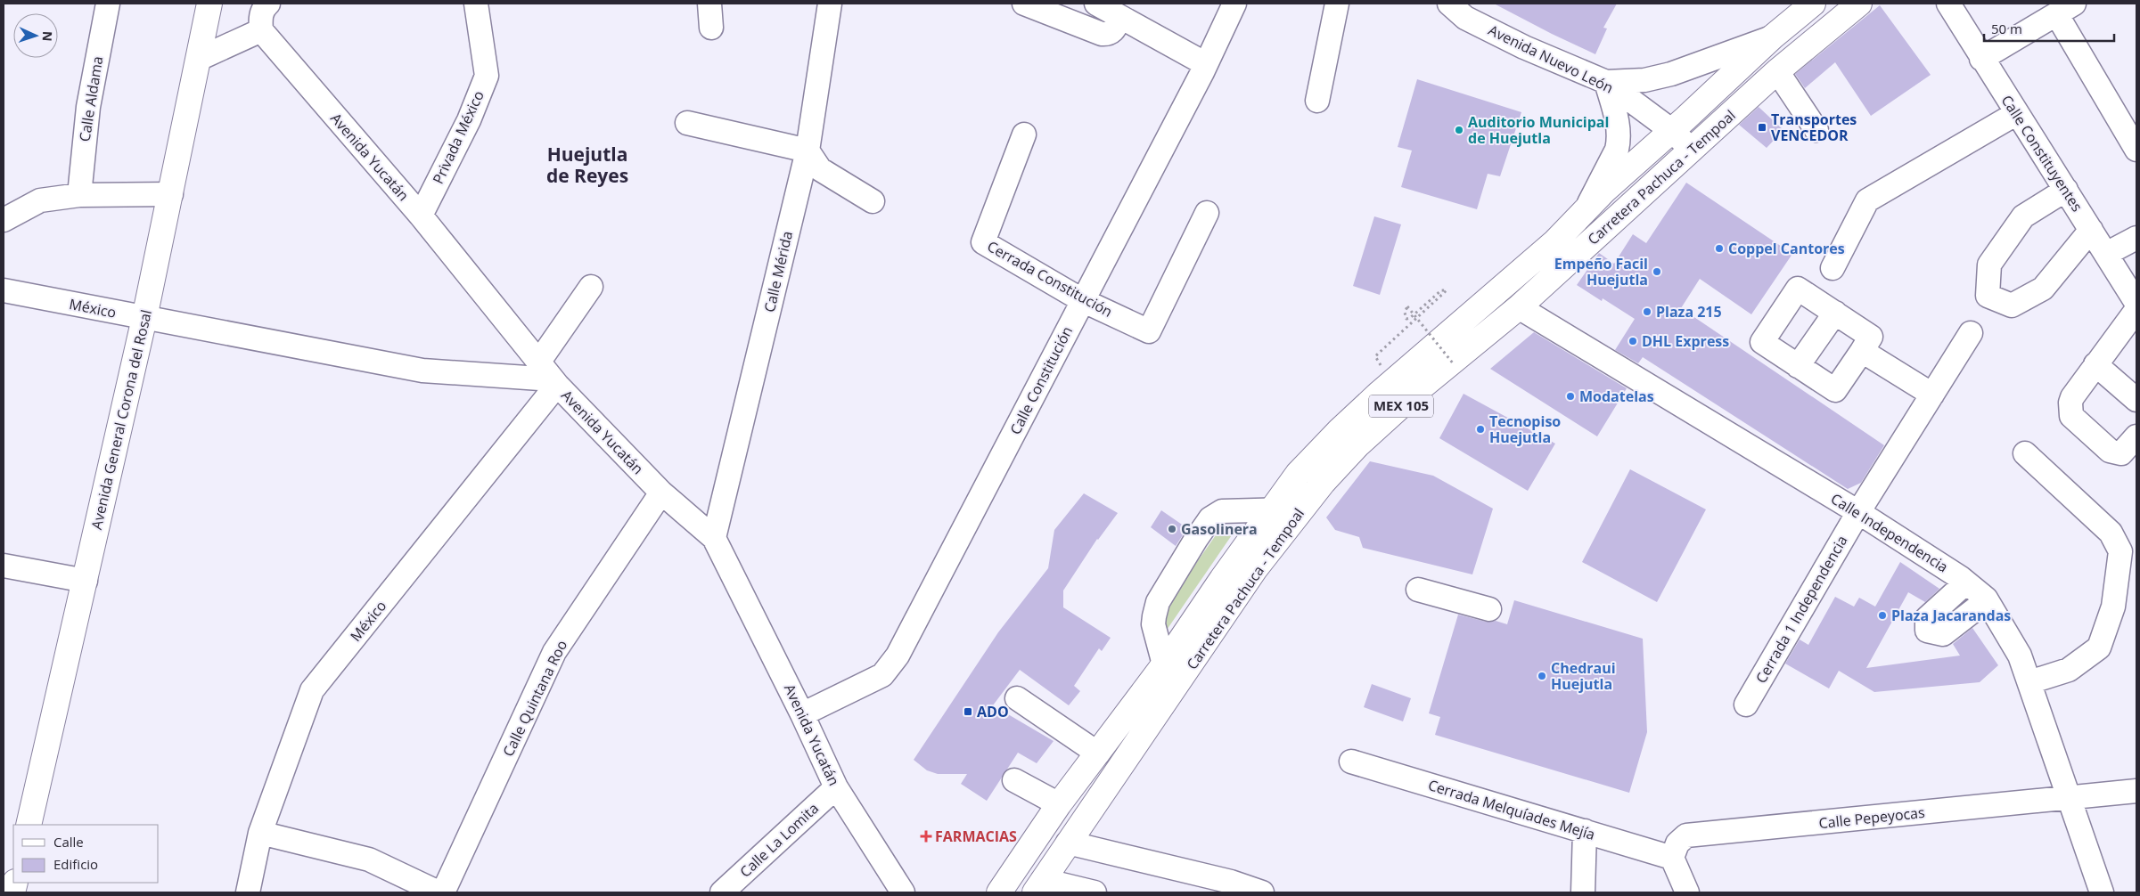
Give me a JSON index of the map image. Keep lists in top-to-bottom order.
{
  "streets": {
    "main road": ["Carretera Pachuca - Tempoal", "MEX 105", "Avenida General Corona del Rosal"],
    "street": [
      "Avenida Nuevo León",
      "Calle Aldama",
      "Privada México",
      "Calle Constituyentes",
      "Avenida Yucatán",
      "Calle Mérida",
      "Cerrada Constitución",
      "México",
      "Calle Constitución",
      "Calle Independencia",
      "Cerrada 1 Independencia",
      "Calle Quintana Roo",
      "Cerrada Melquíades Mejía",
      "Calle Pepeyocas",
      "Calle La Lomita"
    ]
  },
  "crossings": [
    ["Avenida Nuevo León", "Carretera Pachuca - Tempoal"],
    ["Privada México", "Avenida Yucatán"],
    ["Avenida Yucatán", "Calle Mérida"],
    ["Avenida Yucatán", "México"],
    ["Avenida Yucatán", "Calle Constitución"],
    ["Avenida Yucatán", "Calle Quintana Roo"],
    ["Avenida Yucatán", "Calle La Lomita"],
    ["Carretera Pachuca - Tempoal", "Calle Independencia"],
    ["Cerrada Constitución", "Calle Constitución"],
    ["México", "Avenida General Corona del Rosal"],
    ["Calle Independencia", "Cerrada 1 Independencia"],
    ["Calle Independencia", "Calle Pepeyocas"],
    ["Cerrada Melquíades Mejía", "Calle Pepeyocas"]
  ],
  "districts": ["Huejutla de Reyes"],
  "places": {
    "transit": ["Transportes VENCEDOR", "ADO"],
    "other": [
      "Auditorio Municipal de Huejutla",
      "Coppel Cantores",
      "Empeño Facil Huejutla",
      "Plaza 215",
      "DHL Express",
      "Modatelas",
      "Tecnopiso Huejutla",
      "Gasolinera",
      "Plaza Jacarandas",
      "Chedraui Huejutla"
    ],
    "health": ["FARMACIAS"]
  },
  "legend": ["Calle", "Edificio"],
  "scale_bar": "50 m",
  "north": "right"
}
